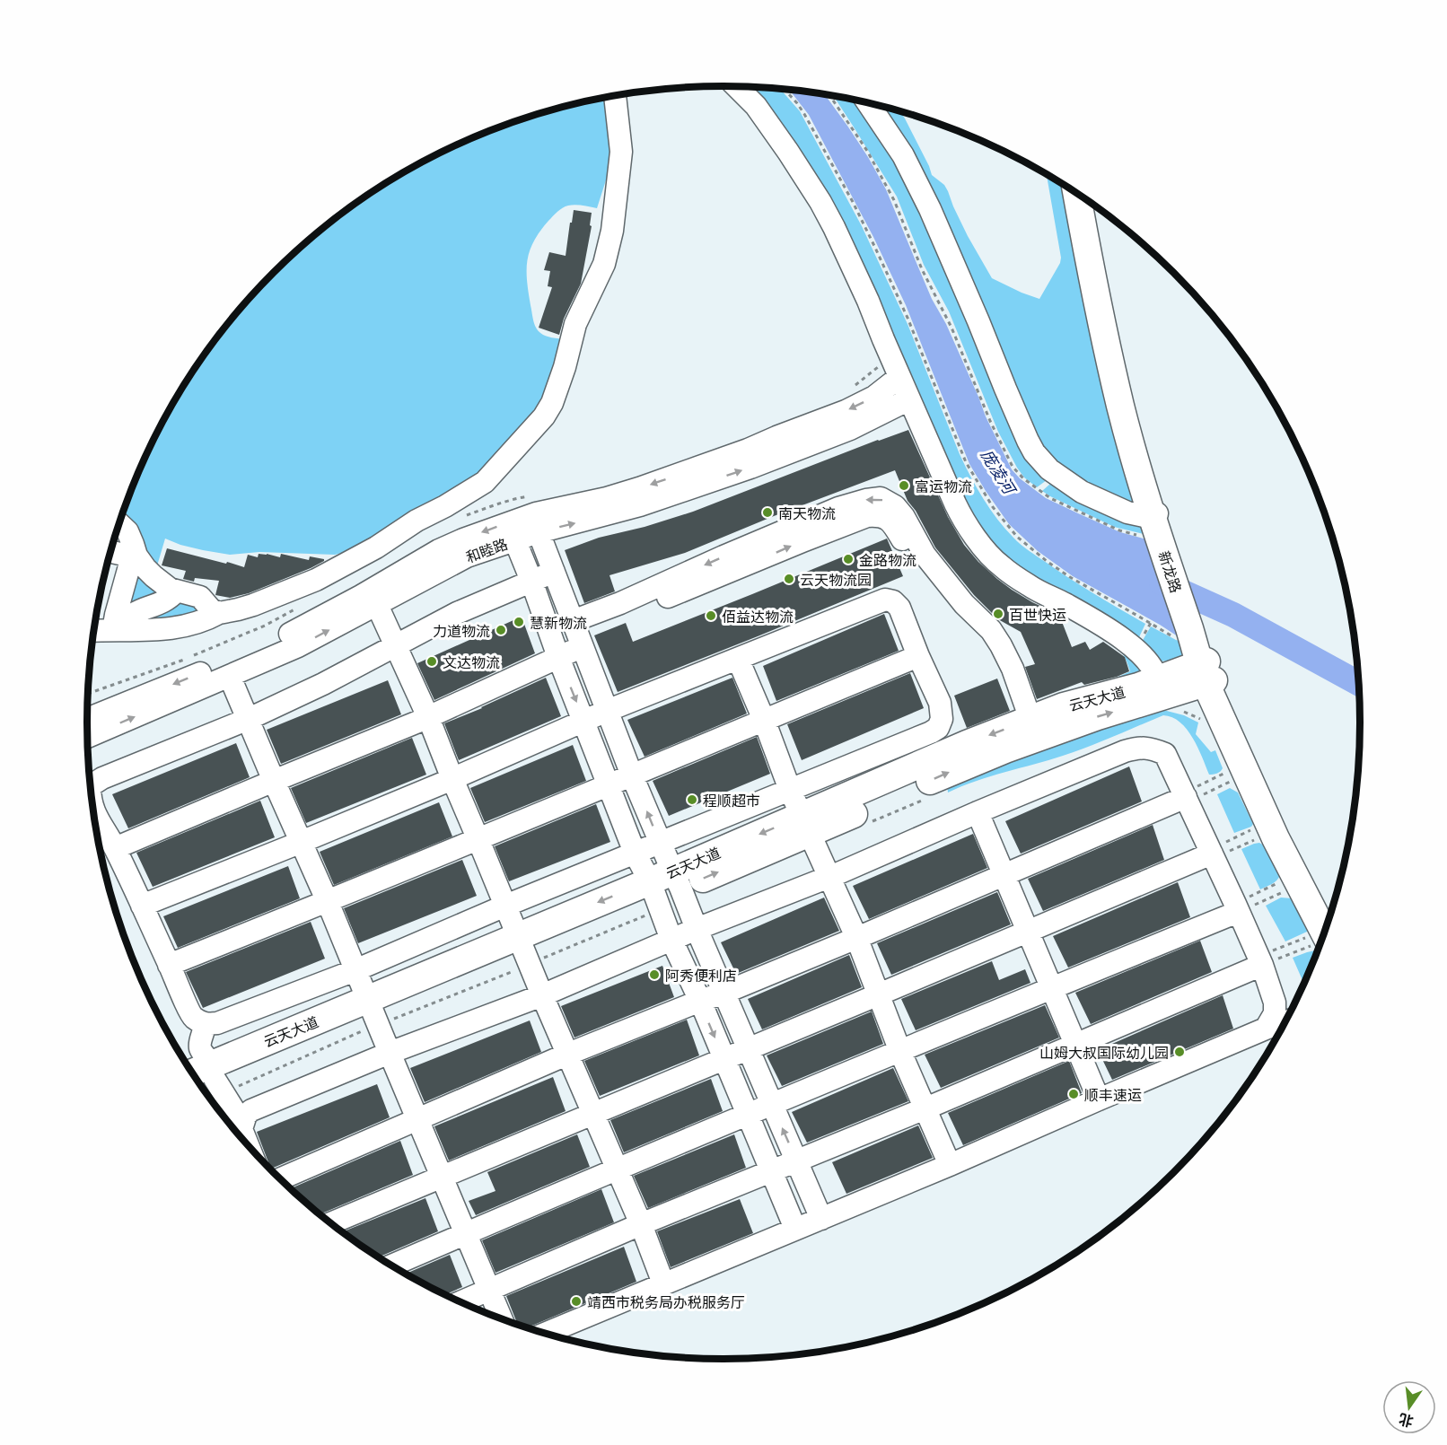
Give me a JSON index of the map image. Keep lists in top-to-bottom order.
{
  "streets": {
    "main road": ["新龙路", "云天大道"],
    "street": ["和睦路"]
  },
  "crossings": [
    ["新龙路", "云天大道"]
  ],
  "water": ["庞凌河"],
  "places": [
    "富运物流",
    "南天物流",
    "金路物流",
    "云天物流园",
    "百世快运",
    "佰益达物流",
    "慧新物流",
    "力道物流",
    "文达物流",
    "程顺超市",
    "阿秀便利店",
    "山姆大叔国际幼儿园",
    "顺丰速运",
    "靖西市税务局办税服务厅"
  ],
  "north": "bottom"
}
